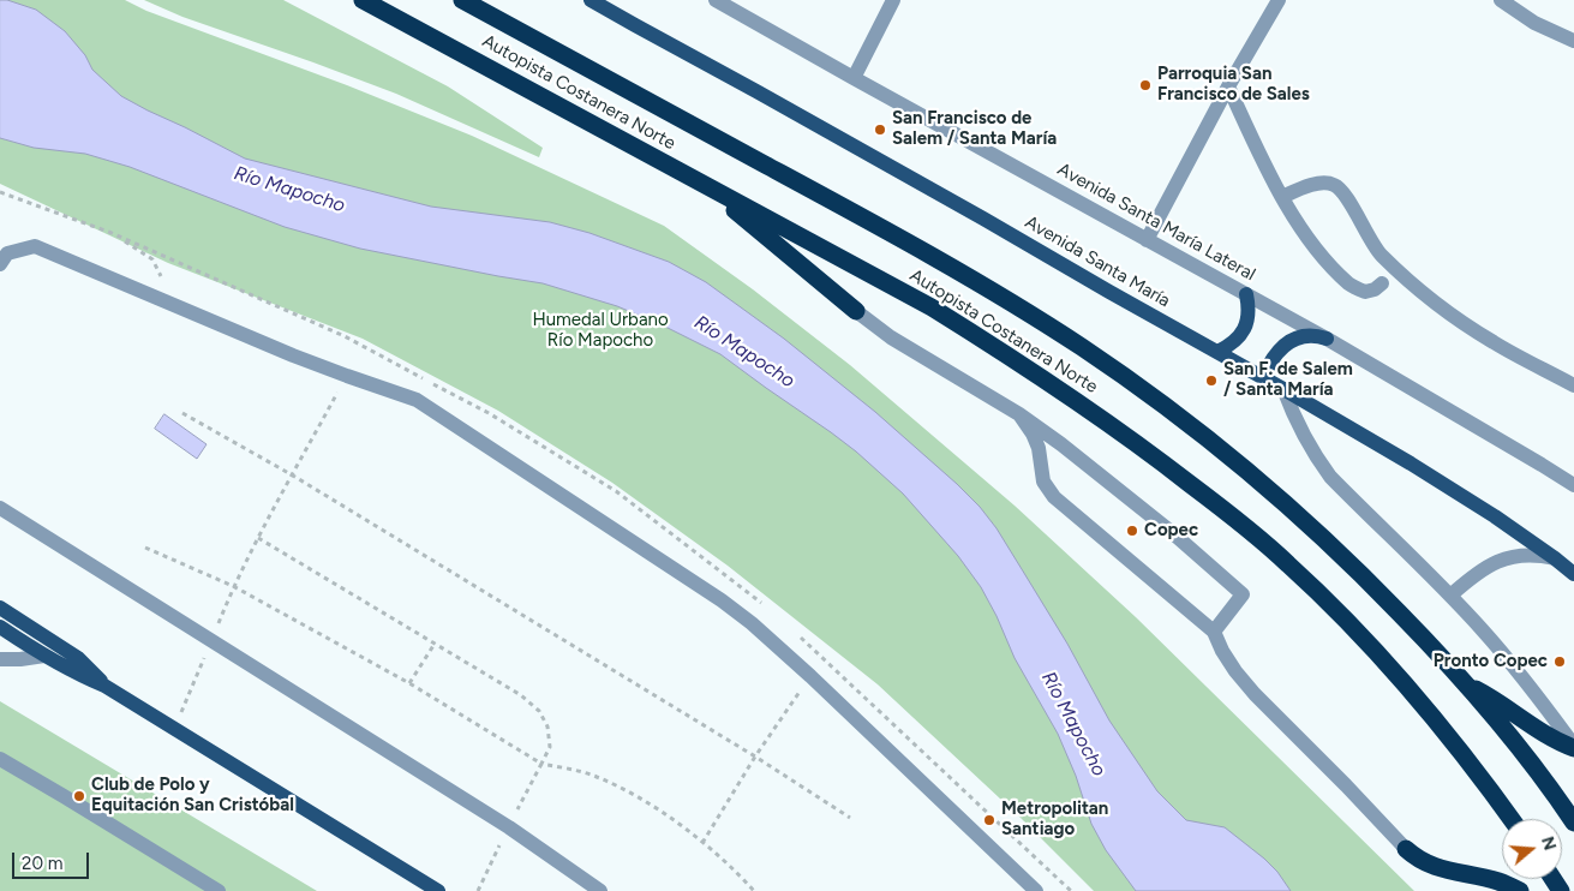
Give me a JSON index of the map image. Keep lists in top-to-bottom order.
{
  "streets": {
    "highway": ["Autopista Costanera Norte"],
    "main road": ["Avenida Santa María"],
    "street": ["Avenida Santa María Lateral"]
  },
  "water": ["Río Mapocho"],
  "parks": ["Humedal Urbano Río Mapocho"],
  "places": [
    "Parroquia San Francisco de Sales",
    "San Francisco de Salem / Santa María",
    "San F. de Salem / Santa María",
    "Copec",
    "Pronto Copec",
    "Club de Polo y Equitación San Cristóbal",
    "Metropolitan Santiago"
  ],
  "scale_bar": "20 m",
  "north": "right"
}
